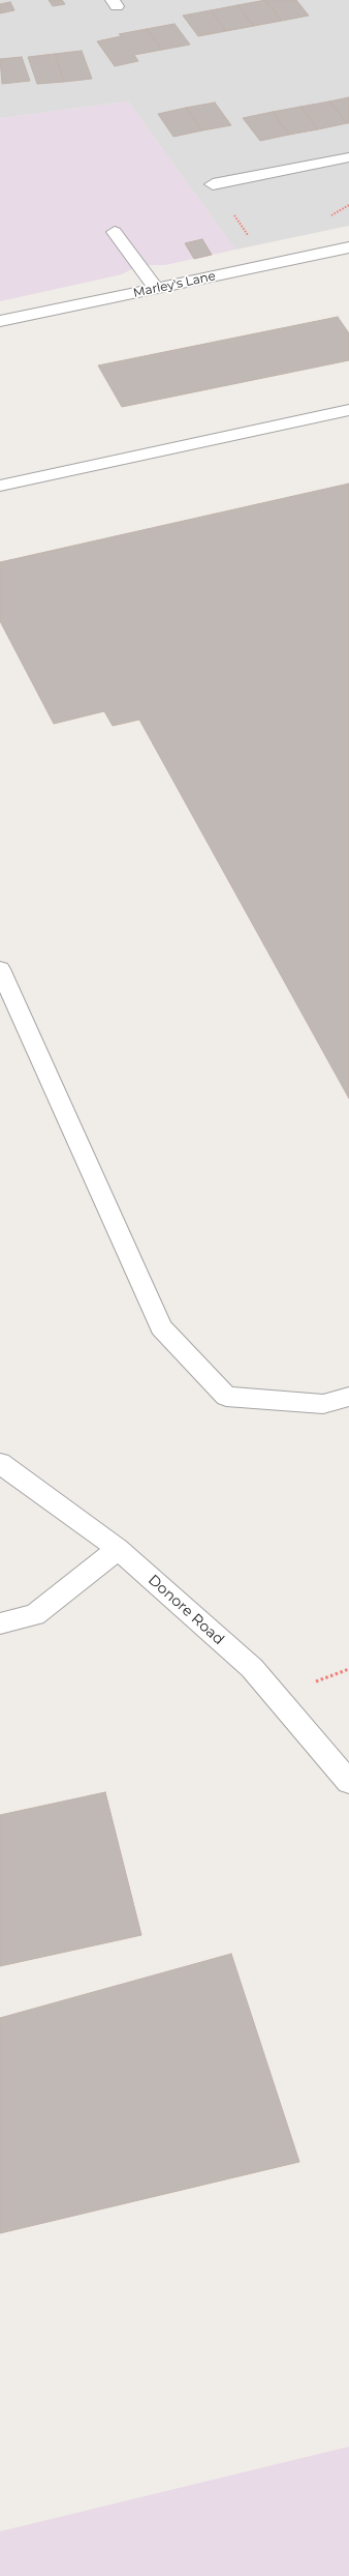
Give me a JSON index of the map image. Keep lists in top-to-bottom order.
{
  "streets": {
    "street": ["Marley's Lane", "Donore Road"]
  }
}
